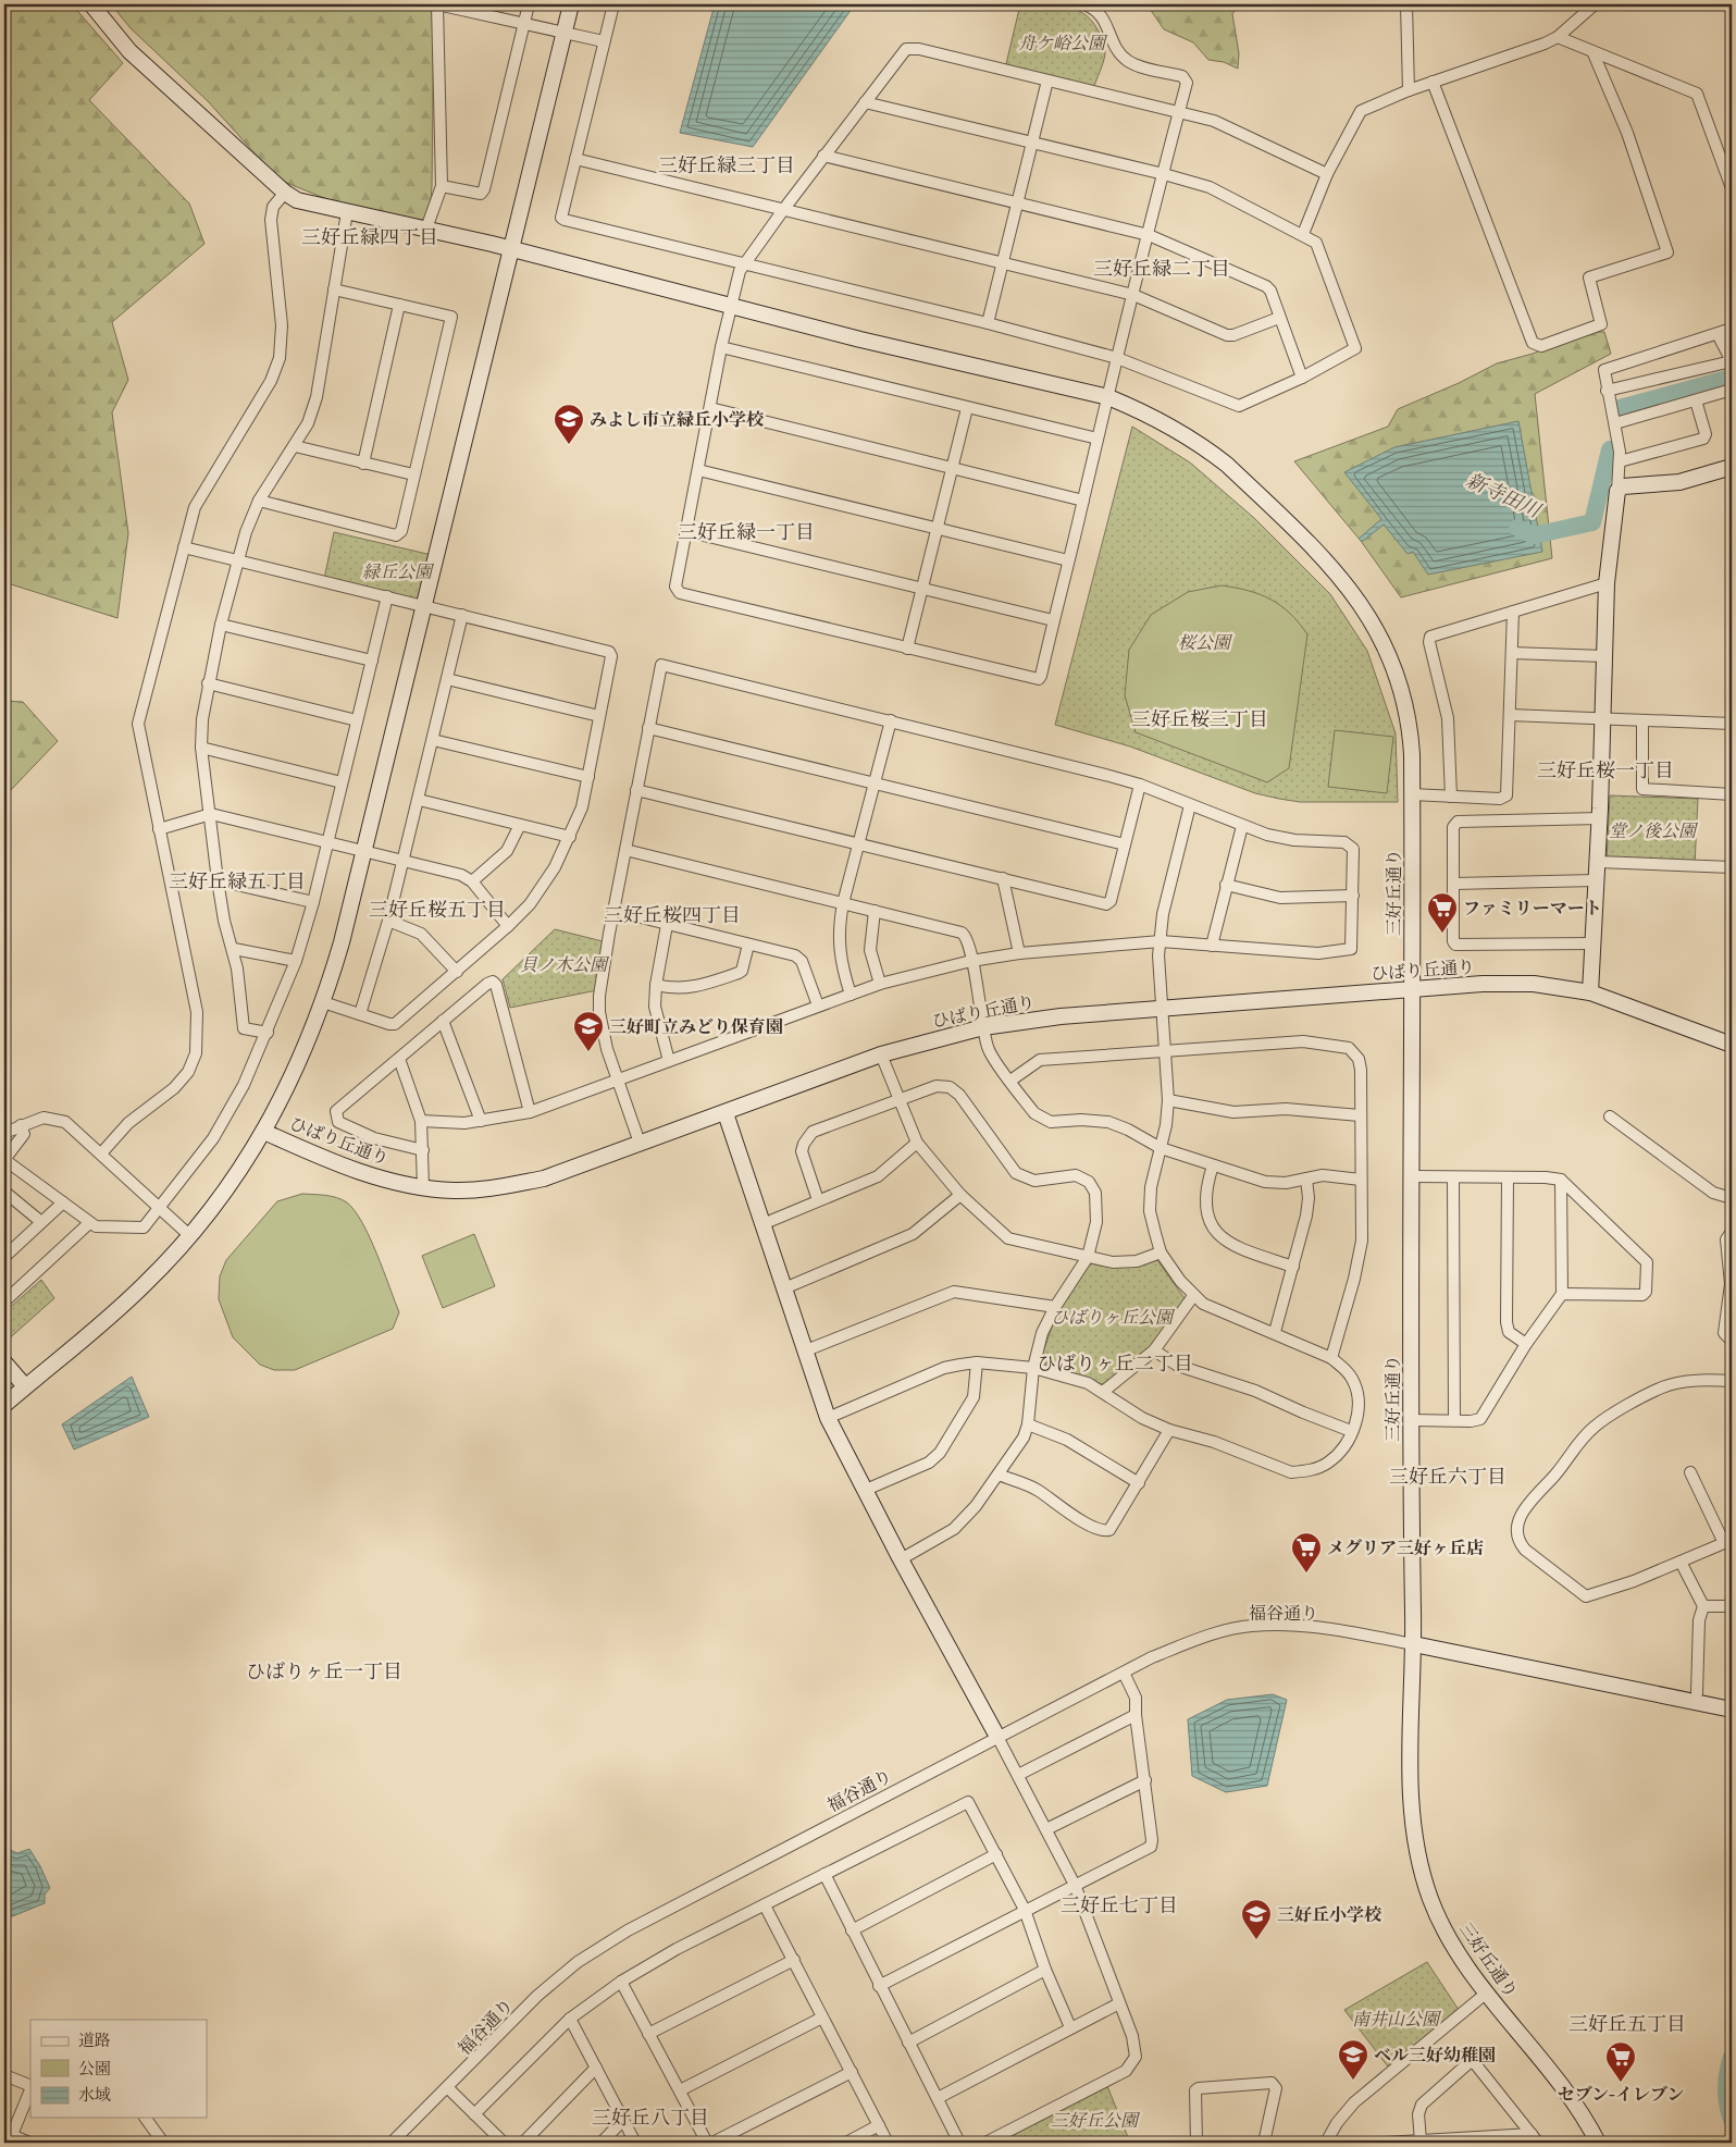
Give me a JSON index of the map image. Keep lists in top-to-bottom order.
{
  "streets": {
    "street": ["三好丘通り", "ひばり丘通り", "福谷通り"]
  },
  "crossings": [
    ["三好丘通り", "ひばり丘通り"],
    ["三好丘通り", "福谷通り"]
  ],
  "districts": [
    "三好丘緑三丁目",
    "三好丘緑四丁目",
    "三好丘緑二丁目",
    "三好丘緑一丁目",
    "三好丘桜三丁目",
    "三好丘桜一丁目",
    "三好丘緑五丁目",
    "三好丘桜五丁目",
    "三好丘桜四丁目",
    "ひばりヶ丘二丁目",
    "三好丘六丁目",
    "ひばりヶ丘一丁目",
    "三好丘七丁目",
    "三好丘五丁目",
    "三好丘八丁目"
  ],
  "water": ["新寺田川"],
  "parks": [
    "舟ケ峪公園",
    "緑丘公園",
    "桜公園",
    "堂ノ後公園",
    "貝ノ木公園",
    "ひばりヶ丘公園",
    "南井山公園",
    "三好丘公園"
  ],
  "places": {
    "school or university": [
      "みよし市立緑丘小学校",
      "三好町立みどり保育園",
      "三好丘小学校",
      "ベル三好幼稚園"
    ],
    "supermarket": ["ファミリーマート", "メグリア三好ヶ丘店", "セブン-イレブン"]
  },
  "legend": ["道路", "公園", "水域"]
}
